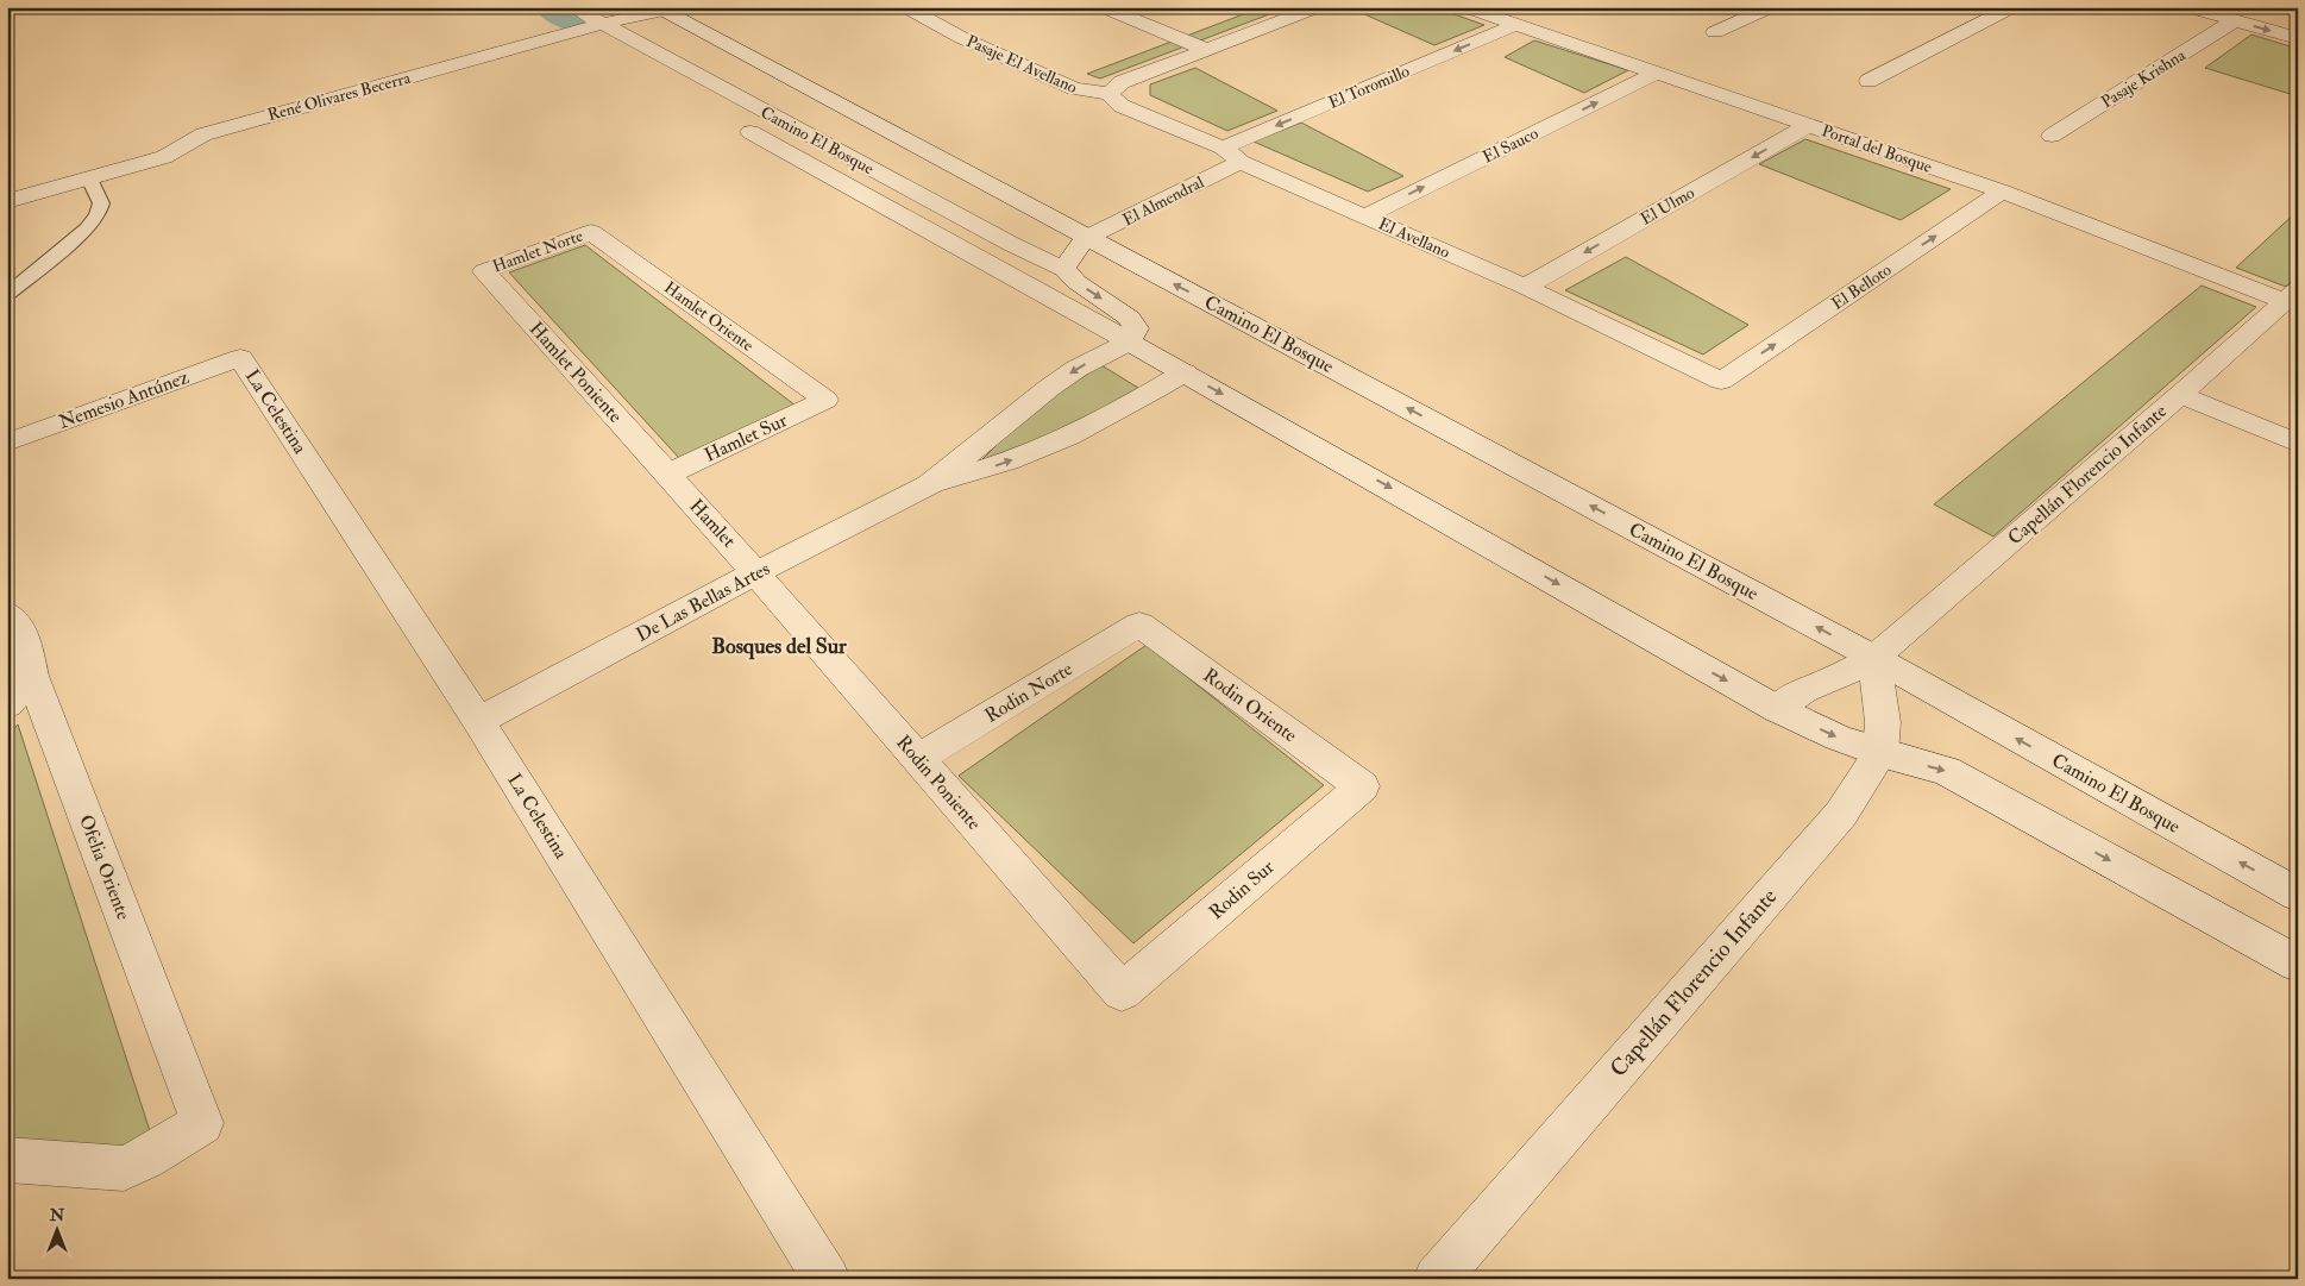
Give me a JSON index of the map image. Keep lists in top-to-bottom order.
{
  "streets": {
    "street": [
      "Pasaje El Avellano",
      "Pasaje Krishna",
      "El Toromillo",
      "René Olivares Becerra",
      "Camino El Bosque",
      "El Sauco",
      "Portal del Bosque",
      "El Almendral",
      "El Ulmo",
      "El Avellano",
      "Hamlet Norte",
      "El Belloto",
      "Hamlet Oriente",
      "Hamlet Poniente",
      "Nemesio Antúnez",
      "La Celestina",
      "Hamlet Sur",
      "Capellán Florencio Infante",
      "Hamlet",
      "De Las Bellas Artes",
      "Rodin Norte",
      "Rodin Oriente",
      "Rodin Poniente",
      "Ofelia Oriente",
      "Rodin Sur"
    ]
  },
  "crossings": [
    ["Pasaje El Avellano", "El Avellano"],
    ["El Toromillo", "Portal del Bosque"],
    ["El Toromillo", "El Avellano"],
    ["René Olivares Becerra", "Camino El Bosque"],
    ["Camino El Bosque", "El Almendral"],
    ["Camino El Bosque", "Capellán Florencio Infante"],
    ["Camino El Bosque", "De Las Bellas Artes"],
    ["El Sauco", "Portal del Bosque"],
    ["El Sauco", "El Avellano"],
    ["Portal del Bosque", "El Ulmo"],
    ["Portal del Bosque", "El Belloto"],
    ["Portal del Bosque", "Capellán Florencio Infante"],
    ["El Almendral", "El Avellano"],
    ["El Ulmo", "El Avellano"],
    ["El Avellano", "El Belloto"],
    ["Hamlet Norte", "Hamlet Oriente"],
    ["Hamlet Norte", "Hamlet Poniente"],
    ["Hamlet Oriente", "Hamlet Sur"],
    ["Hamlet Poniente", "Hamlet Sur"],
    ["Hamlet Poniente", "Hamlet"],
    ["Nemesio Antúnez", "La Celestina"],
    ["La Celestina", "De Las Bellas Artes"],
    ["Hamlet Sur", "Hamlet"],
    ["Hamlet", "De Las Bellas Artes"],
    ["Hamlet", "Rodin Poniente"],
    ["De Las Bellas Artes", "Rodin Poniente"],
    ["Rodin Norte", "Rodin Oriente"],
    ["Rodin Norte", "Rodin Poniente"],
    ["Rodin Oriente", "Rodin Sur"],
    ["Rodin Poniente", "Rodin Sur"]
  ],
  "one_way": ["El Sauco", "El Ulmo"],
  "districts": ["Bosques del Sur"],
  "north": "top"
}
